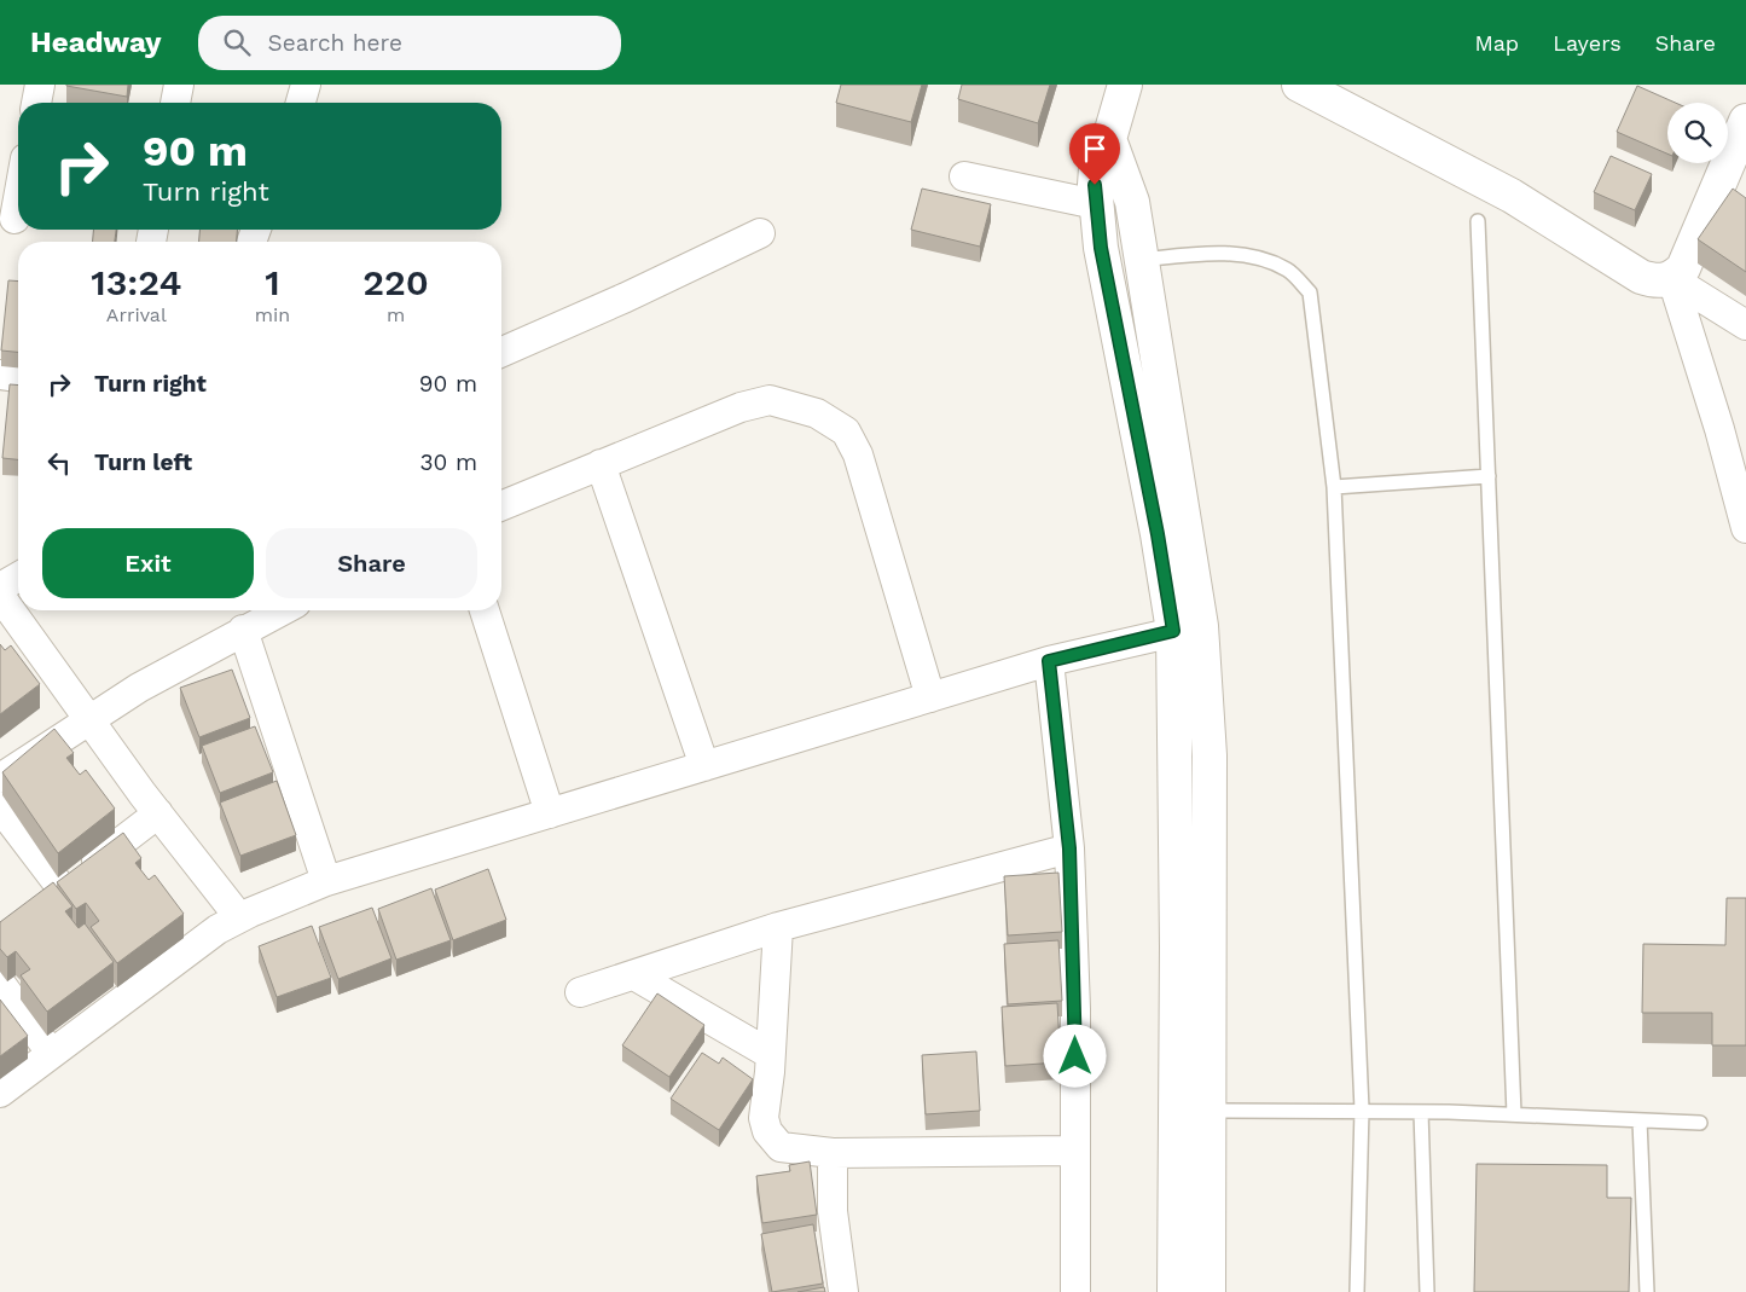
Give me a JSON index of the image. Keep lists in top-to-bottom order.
{
  "page": {
    "header": "Headway",
    "search": "Search here",
    "nav": ["Map", "Layers", "Share"],
    "turn": ["90 m", "Turn right"],
    "eta": [
      "13:24",
      "Arrival",
      "1",
      "min",
      "220",
      "m"
    ],
    "list": [
      {
        "name": "Turn right",
        "value": "90 m"
      },
      {
        "name": "Turn left",
        "value": "30 m"
      }
    ],
    "buttons": ["Exit", "Share"]
  }
}
